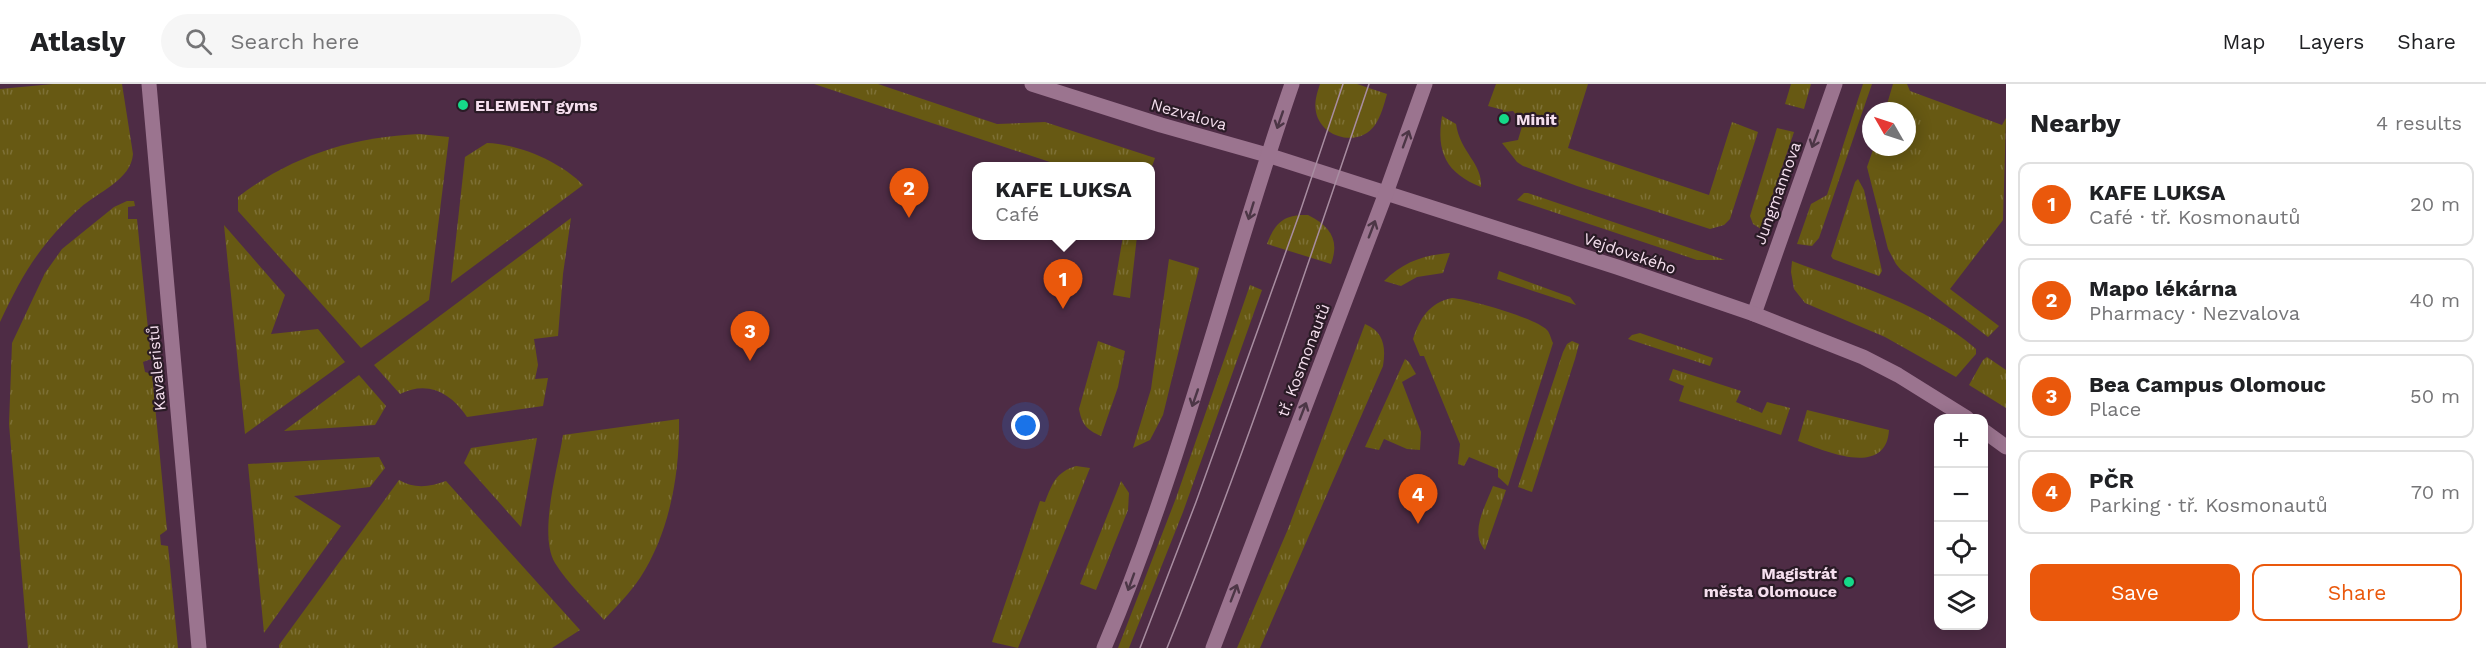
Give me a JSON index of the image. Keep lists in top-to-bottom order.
{
  "streets": {
    "street": [
      "Nezvalova",
      "Jungmannova",
      "Vejdovského",
      "tř. Kosmonautů",
      "Kavaleristů"
    ]
  },
  "crossings": [
    ["Nezvalova", "Vejdovského"],
    ["Jungmannova", "Vejdovského"],
    ["Vejdovského", "tř. Kosmonautů"]
  ],
  "one_way": ["Jungmannova"],
  "places": ["ELEMENT gyms", "Minit", "Magistrát města Olomouce"],
  "north": "top left",
  "page": {
    "header": "Atlasly",
    "search": "Search here",
    "nav": ["Map", "Layers", "Share"],
    "heading": ["Nearby", "4 results"],
    "popup": ["KAFE LUKSA", "Café"],
    "list": [
      {
        "mark": "1",
        "name": "KAFE LUKSA",
        "note": "Café · tř. Kosmonautů",
        "value": "20 m"
      },
      {
        "mark": "2",
        "name": "Mapo lékárna",
        "note": "Pharmacy · Nezvalova",
        "value": "40 m"
      },
      {
        "mark": "3",
        "name": "Bea Campus Olomouc",
        "note": "Place",
        "value": "50 m"
      },
      {
        "mark": "4",
        "name": "PČR",
        "note": "Parking · tř. Kosmonautů",
        "value": "70 m"
      }
    ],
    "pins": [
      "2",
      "1",
      "3",
      "4"
    ],
    "map_buttons": ["+", "−"],
    "buttons": ["Save", "Share"]
  }
}
